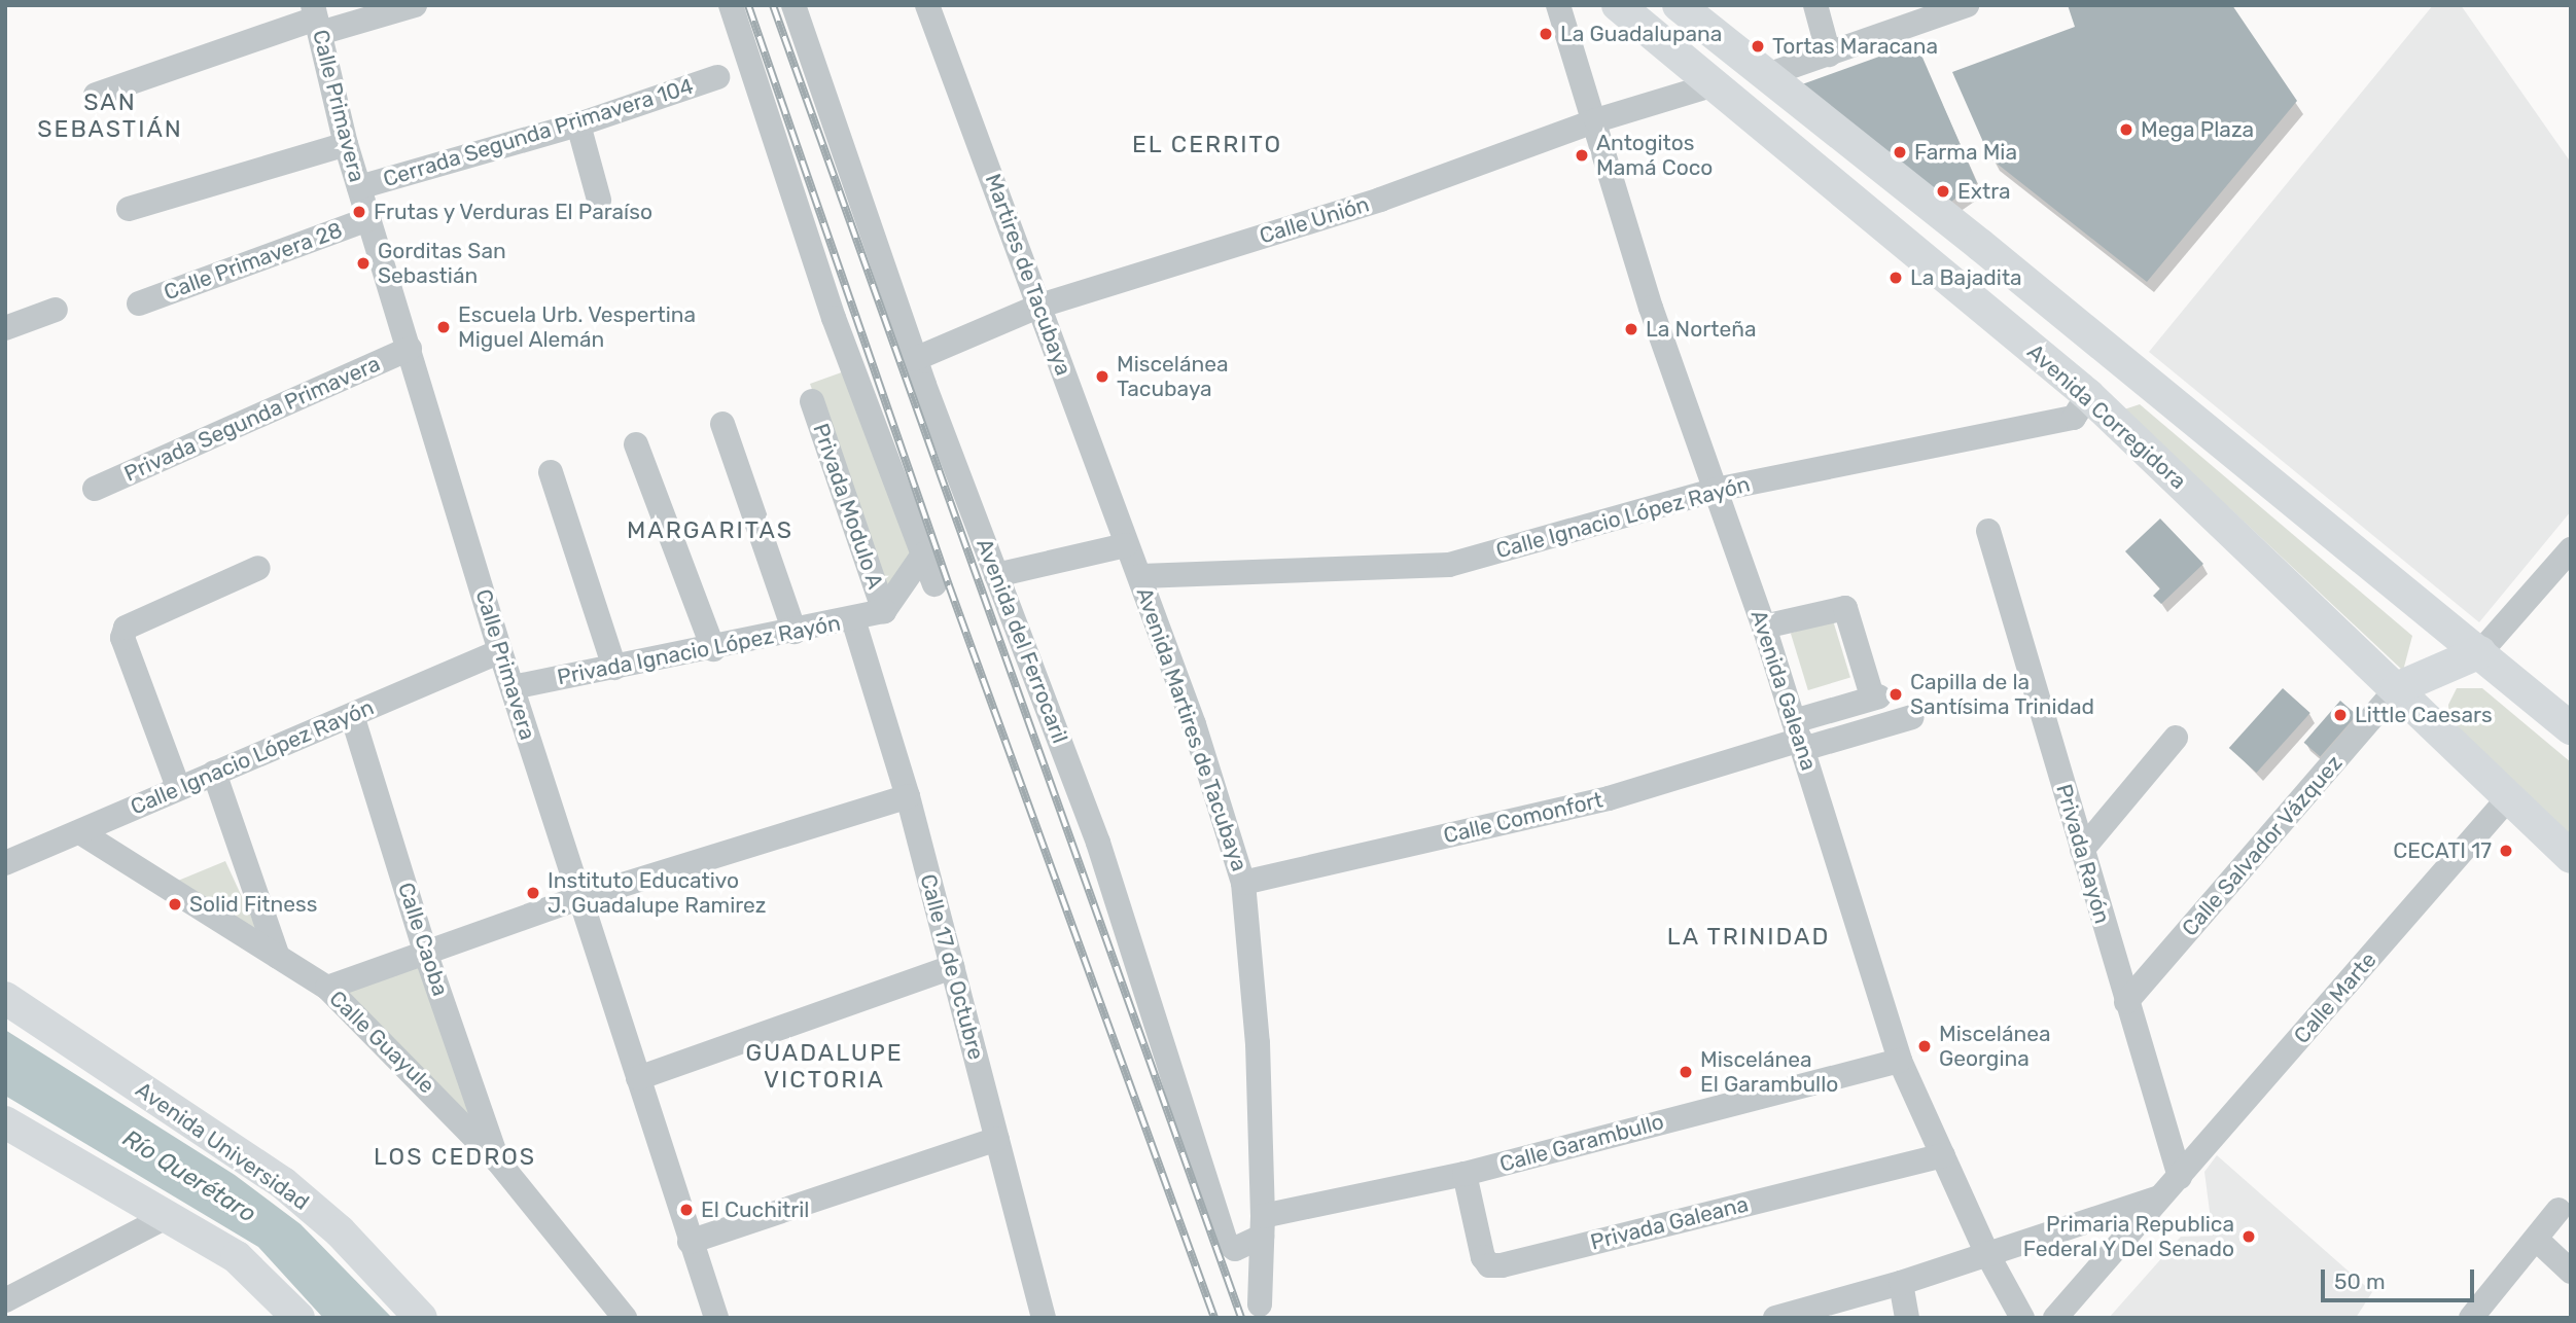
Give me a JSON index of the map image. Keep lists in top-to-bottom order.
{
  "streets": {
    "main road": ["Avenida Corregidora", "Avenida Universidad"],
    "street": [
      "Calle Primavera",
      "Cerrada Segunda Primavera 104",
      "Calle Unión",
      "Calle Primavera 28",
      "Martires de Tacubaya",
      "Privada Segunda Primavera",
      "Privada Modulo A",
      "Calle Ignacio López Rayón",
      "Avenida del Ferrocaril",
      "Privada Ignacio López Rayón",
      "Avenida Galeana",
      "Avenida Martires de Tacubaya",
      "Calle Comonfort",
      "Calle Salvador Vázquez",
      "Privada Rayón",
      "Calle Caoba",
      "Calle 17 de Octubre",
      "Calle Marte",
      "Calle Guayule",
      "Calle Garambullo",
      "Privada Galeana"
    ]
  },
  "crossings": [
    ["Calle Primavera", "Cerrada Segunda Primavera 104"],
    ["Calle Primavera", "Calle Primavera 28"],
    ["Calle Primavera", "Privada Segunda Primavera"],
    ["Calle Primavera", "Calle Ignacio López Rayón"],
    ["Calle Primavera", "Privada Ignacio López Rayón"],
    ["Calle Unión", "Martires de Tacubaya"],
    ["Calle Unión", "Avenida Corregidora"],
    ["Calle Unión", "Avenida del Ferrocaril"],
    ["Calle Unión", "Avenida Galeana"],
    ["Martires de Tacubaya", "Avenida Martires de Tacubaya"],
    ["Avenida Corregidora", "Calle Ignacio López Rayón"],
    ["Avenida Corregidora", "Calle Salvador Vázquez"],
    ["Avenida Corregidora", "Calle Marte"],
    ["Privada Modulo A", "Privada Ignacio López Rayón"],
    ["Calle Ignacio López Rayón", "Avenida Galeana"],
    ["Calle Ignacio López Rayón", "Avenida Martires de Tacubaya"],
    ["Calle Ignacio López Rayón", "Calle Caoba"],
    ["Calle Ignacio López Rayón", "Calle Guayule"],
    ["Avenida del Ferrocaril", "Avenida Martires de Tacubaya"],
    ["Avenida del Ferrocaril", "Calle Garambullo"],
    ["Privada Ignacio López Rayón", "Calle 17 de Octubre"],
    ["Avenida Galeana", "Calle Comonfort"],
    ["Avenida Galeana", "Calle Marte"],
    ["Avenida Galeana", "Calle Garambullo"],
    ["Avenida Galeana", "Privada Galeana"],
    ["Avenida Martires de Tacubaya", "Calle Comonfort"],
    ["Avenida Martires de Tacubaya", "Calle Garambullo"],
    ["Calle Salvador Vázquez", "Privada Rayón"],
    ["Privada Rayón", "Calle Marte"],
    ["Calle Caoba", "Calle Guayule"],
    ["Calle Garambullo", "Privada Galeana"]
  ],
  "districts": [
    "SAN SEBASTIÁN",
    "EL CERRITO",
    "MARGARITAS",
    "LA TRINIDAD",
    "GUADALUPE VICTORIA",
    "LOS CEDROS"
  ],
  "water": ["Río Querétaro"],
  "places": [
    "La Guadalupana",
    "Tortas Maracana",
    "Mega Plaza",
    "Farma Mia",
    "Antogitos Mamá Coco",
    "Extra",
    "Frutas y Verduras El Paraíso",
    "Gorditas San Sebastián",
    "La Bajadita",
    "Escuela Urb. Vespertina Miguel Alemán",
    "La Norteña",
    "Miscelánea Tacubaya",
    "Capilla de la Santísima Trinidad",
    "Little Caesars",
    "CECATI 17",
    "Instituto Educativo J. Guadalupe Ramirez",
    "Solid Fitness",
    "Miscelánea Georgina",
    "Miscelánea El Garambullo",
    "El Cuchitril",
    "Primaria Republica Federal Y Del Senado"
  ],
  "scale_bar": "50 m"
}
